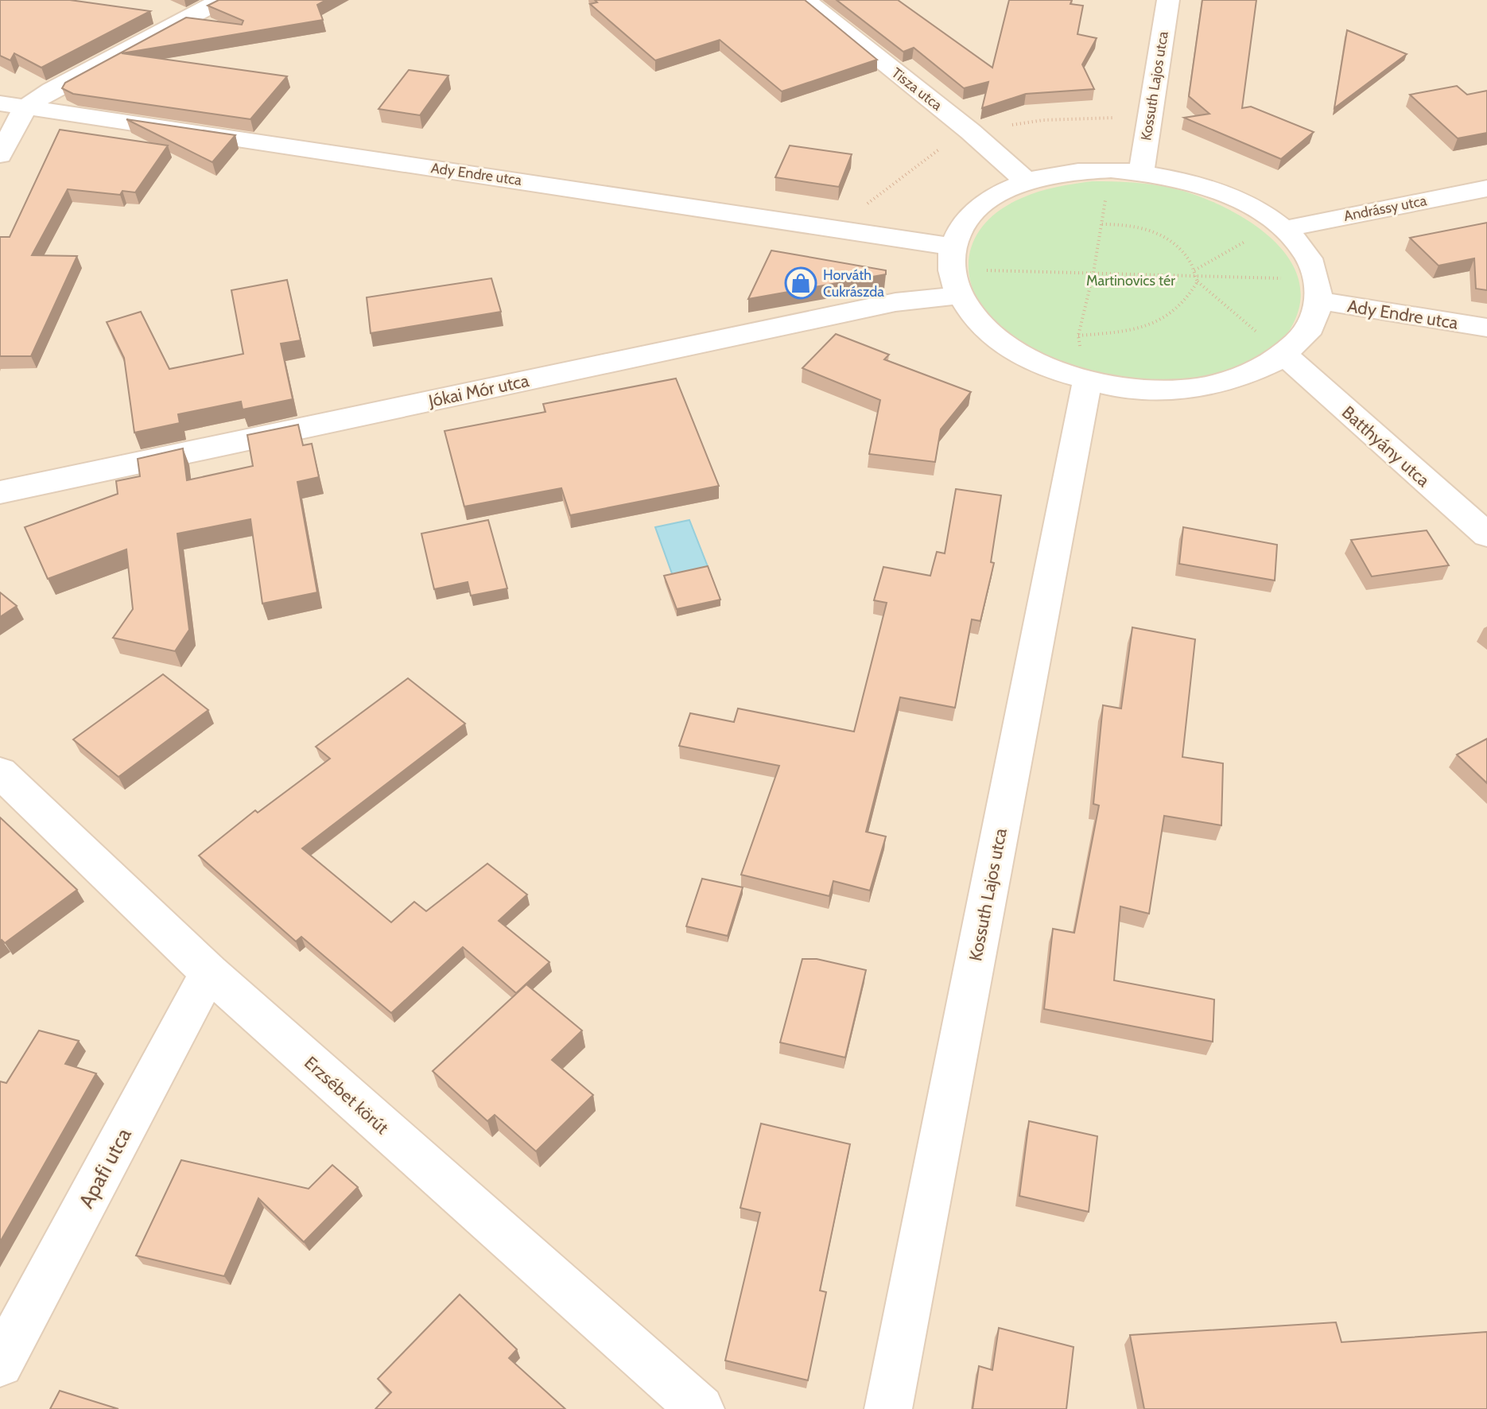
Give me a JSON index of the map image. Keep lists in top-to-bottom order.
{
  "streets": {
    "street": [
      "Kossuth Lajos utca",
      "Tisza utca",
      "Ady Endre utca",
      "Andrássy utca",
      "Jókai Mór utca",
      "Batthyány utca",
      "Erzsébet körút",
      "Apafi utca"
    ]
  },
  "crossings": [
    ["Ady Endre utca", "Jókai Mór utca"],
    ["Erzsébet körút", "Apafi utca"]
  ],
  "parks": ["Martinovics tér"],
  "places": {
    "shop": ["Horváth Cukrászda"]
  }
}
